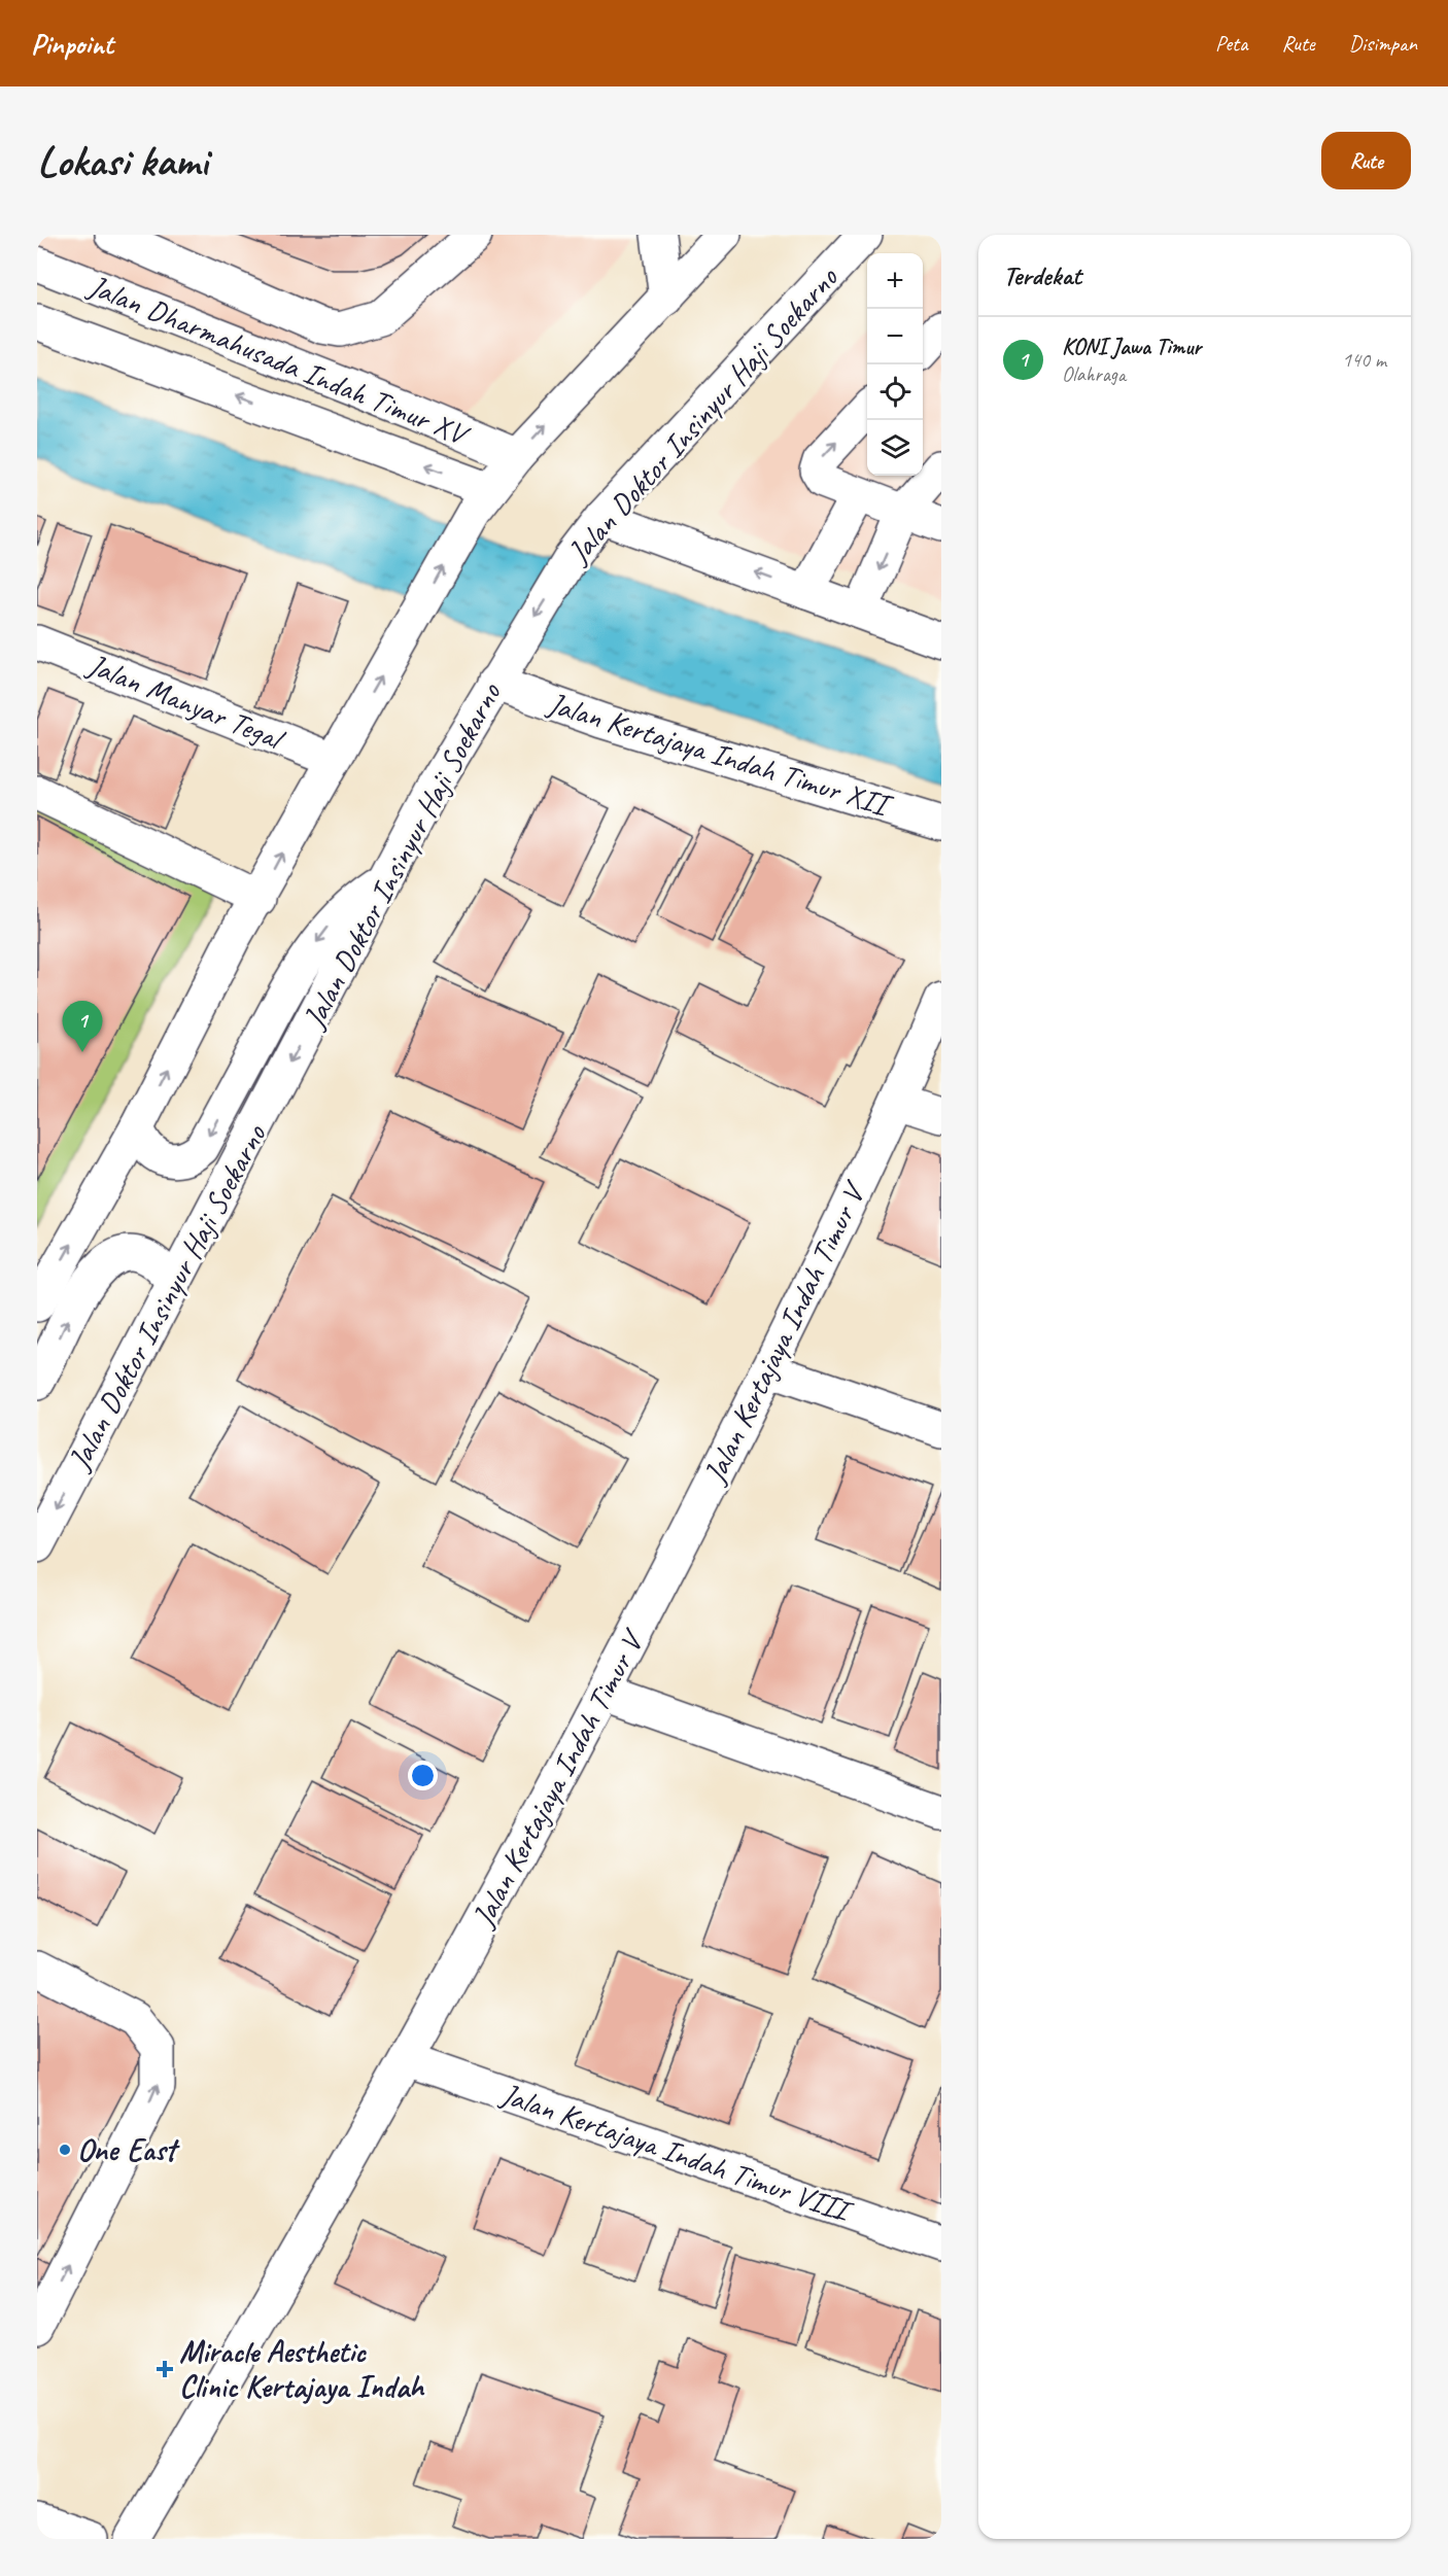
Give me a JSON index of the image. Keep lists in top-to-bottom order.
{
  "streets": {
    "street": [
      "Jalan Dharmahusada Indah Timur XV",
      "Jalan Doktor Insinyur Haji Soekarno",
      "Jalan Manyar Tegal",
      "Jalan Kertajaya Indah Timur XII",
      "Jalan Kertajaya Indah Timur V",
      "Jalan Kertajaya Indah Timur VIII"
    ]
  },
  "crossings": [
    ["Jalan Doktor Insinyur Haji Soekarno", "Jalan Kertajaya Indah Timur XII"],
    ["Jalan Kertajaya Indah Timur V", "Jalan Kertajaya Indah Timur VIII"]
  ],
  "places": {
    "other": ["One East"],
    "health": ["Miracle Aesthetic Clinic Kertajaya Indah"]
  },
  "page": {
    "header": "Pinpoint",
    "nav": ["Peta", "Rute", "Disimpan"],
    "buttons": "Rute",
    "title": "Lokasi kami",
    "heading": "Terdekat",
    "map_buttons": ["+", "−"],
    "list": [
      {
        "mark": "1",
        "name": "KONI Jawa Timur",
        "note": "Olahraga",
        "value": "140 m"
      }
    ],
    "pins": "1"
  }
}
